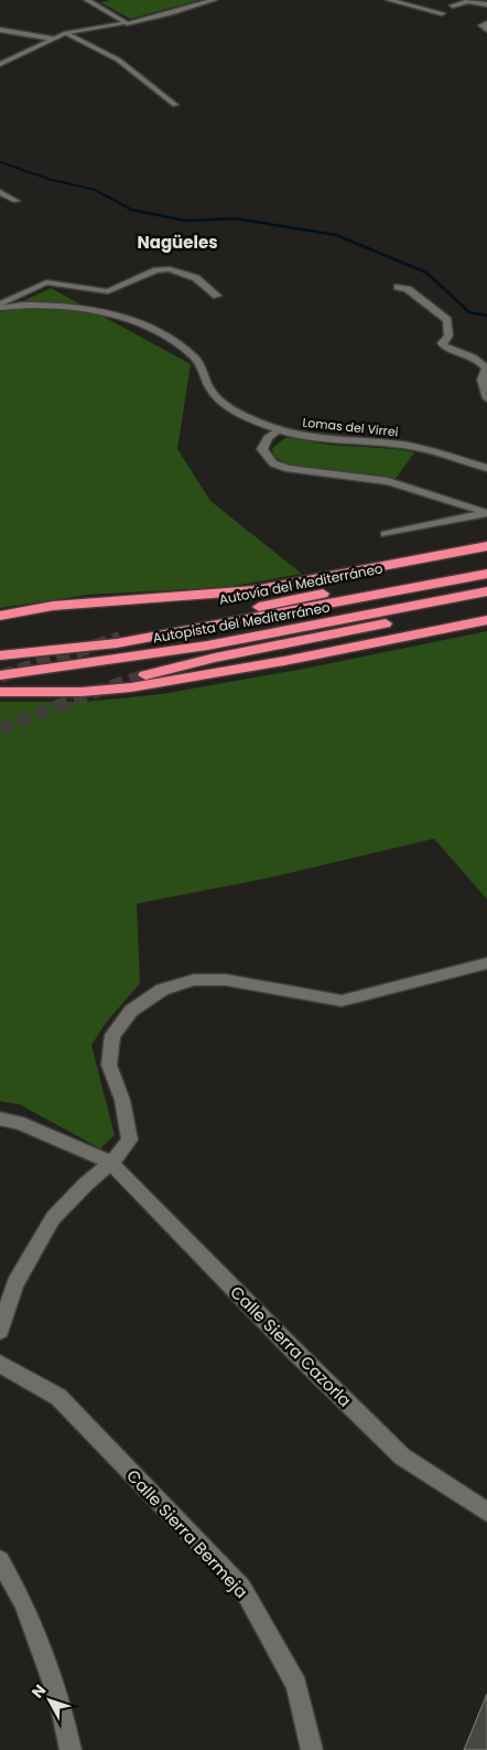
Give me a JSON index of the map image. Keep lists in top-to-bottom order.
{
  "streets": {
    "highway": ["Autovía del Mediterráneo", "Autopista del Mediterráneo"],
    "street": ["Lomas del Virrei", "Calle Sierra Cazorla", "Calle Sierra Bermeja"]
  },
  "crossings": [
    ["Autovía del Mediterráneo", "Autopista del Mediterráneo"]
  ],
  "districts": ["Nagüeles"],
  "north": "top left"
}
